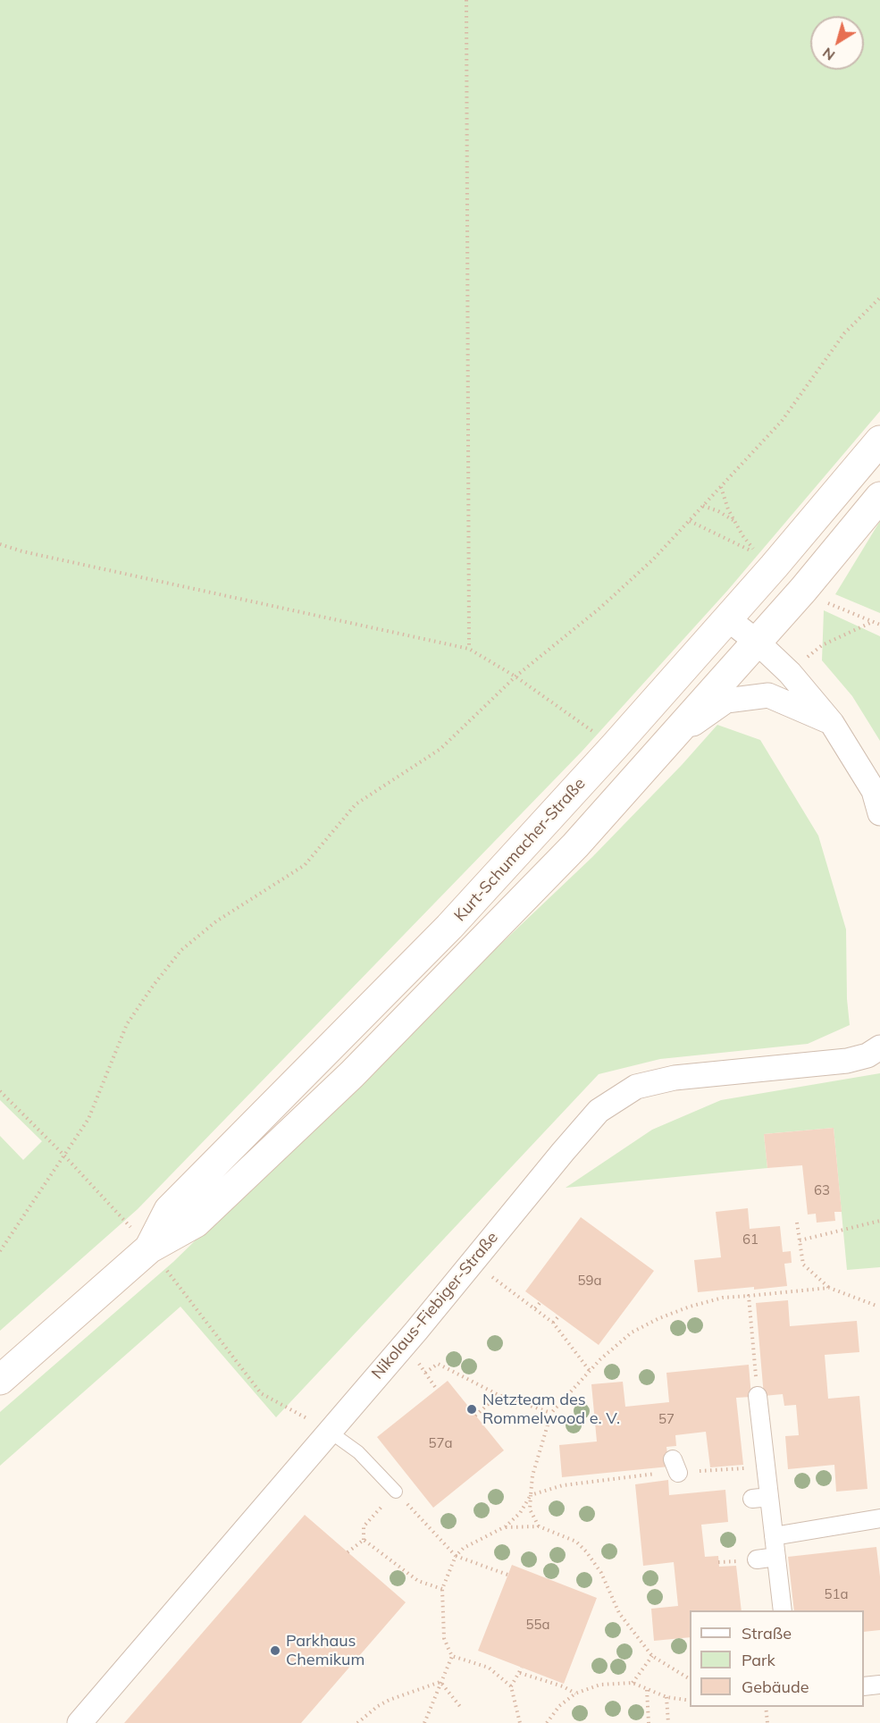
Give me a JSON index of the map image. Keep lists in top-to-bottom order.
{
  "streets": {
    "main road": ["Kurt-Schumacher-Straße"],
    "street": ["Nikolaus-Fiebiger-Straße"]
  },
  "places": ["Netzteam des Rommelwood e. V.", "Parkhaus Chemikum"],
  "house_numbers": [
    "63",
    "61",
    "59a",
    "57",
    "57a",
    "51a",
    "55a"
  ],
  "legend": ["Straße", "Park", "Gebäude"],
  "north": "bottom left"
}
